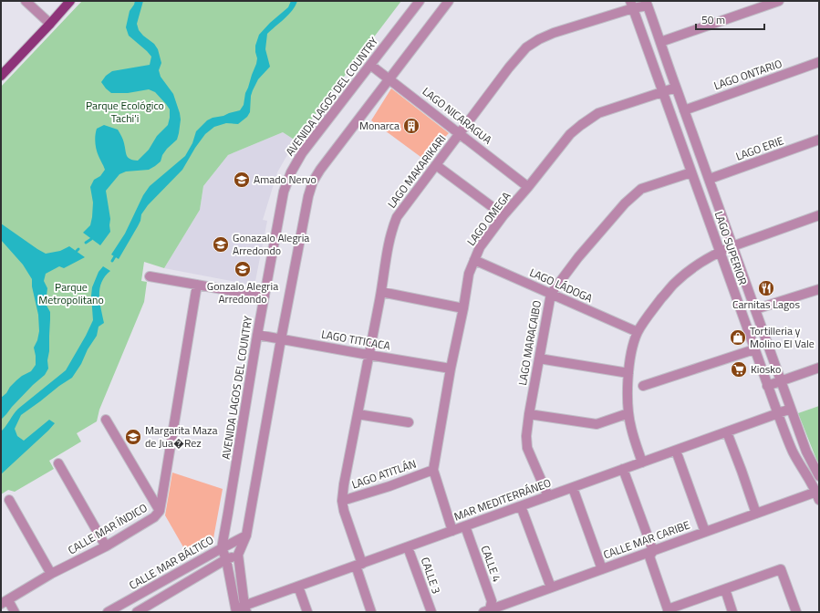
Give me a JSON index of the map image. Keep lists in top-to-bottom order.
{
  "streets": {
    "street": [
      "LAGO ONTARIO",
      "AVENIDA LAGOS DEL COUNTRY",
      "LAGO NICARAGUA",
      "LAGO ERIE",
      "LAGO MAKARIKARI",
      "LAGO OMEGA",
      "LAGO SUPERIOR",
      "LAGO LÁDOGA",
      "LAGO TITICACA",
      "LAGO MARACAIBO",
      "LAGO ATITLÁN",
      "MAR MEDITERRÁNEO",
      "CALLE MAR ÍNDICO",
      "CALLE MAR CARIBE",
      "CALLE MAR BÁLTICO",
      "CALLE 4",
      "CALLE 3"
    ]
  },
  "crossings": [
    ["LAGO ONTARIO", "LAGO SUPERIOR"],
    ["AVENIDA LAGOS DEL COUNTRY", "LAGO NICARAGUA"],
    ["AVENIDA LAGOS DEL COUNTRY", "LAGO TITICACA"],
    ["AVENIDA LAGOS DEL COUNTRY", "CALLE MAR BÁLTICO"],
    ["LAGO NICARAGUA", "LAGO MAKARIKARI"],
    ["LAGO NICARAGUA", "LAGO OMEGA"],
    ["LAGO ERIE", "LAGO SUPERIOR"],
    ["LAGO MAKARIKARI", "LAGO SUPERIOR"],
    ["LAGO MAKARIKARI", "LAGO TITICACA"],
    ["LAGO MAKARIKARI", "LAGO ATITLÁN"],
    ["LAGO MAKARIKARI", "MAR MEDITERRÁNEO"],
    ["LAGO OMEGA", "LAGO SUPERIOR"],
    ["LAGO OMEGA", "LAGO LÁDOGA"],
    ["LAGO OMEGA", "LAGO TITICACA"],
    ["LAGO OMEGA", "LAGO ATITLÁN"],
    ["LAGO OMEGA", "MAR MEDITERRÁNEO"],
    ["LAGO SUPERIOR", "LAGO MARACAIBO"],
    ["LAGO SUPERIOR", "MAR MEDITERRÁNEO"],
    ["LAGO SUPERIOR", "CALLE MAR CARIBE"],
    ["LAGO LÁDOGA", "LAGO MARACAIBO"],
    ["LAGO MARACAIBO", "MAR MEDITERRÁNEO"],
    ["MAR MEDITERRÁNEO", "CALLE 4"],
    ["MAR MEDITERRÁNEO", "CALLE 3"],
    ["CALLE MAR CARIBE", "CALLE 4"]
  ],
  "parks": ["Parque Ecológico Tachi'i", "Parque Metropolitano"],
  "places": {
    "building": ["Monarca"],
    "school or university": [
      "Amado Nervo",
      "Gonazalo Alegria Arredondo",
      "Gonzalo Alegria Arredondo",
      "Margarita Maza de Jua�Rez"
    ],
    "restaurant": ["Carnitas Lagos"],
    "shop": ["Tortilleria y Molino El Vale"],
    "supermarket": ["Kiosko"]
  },
  "scale_bar": "50 m"
}
